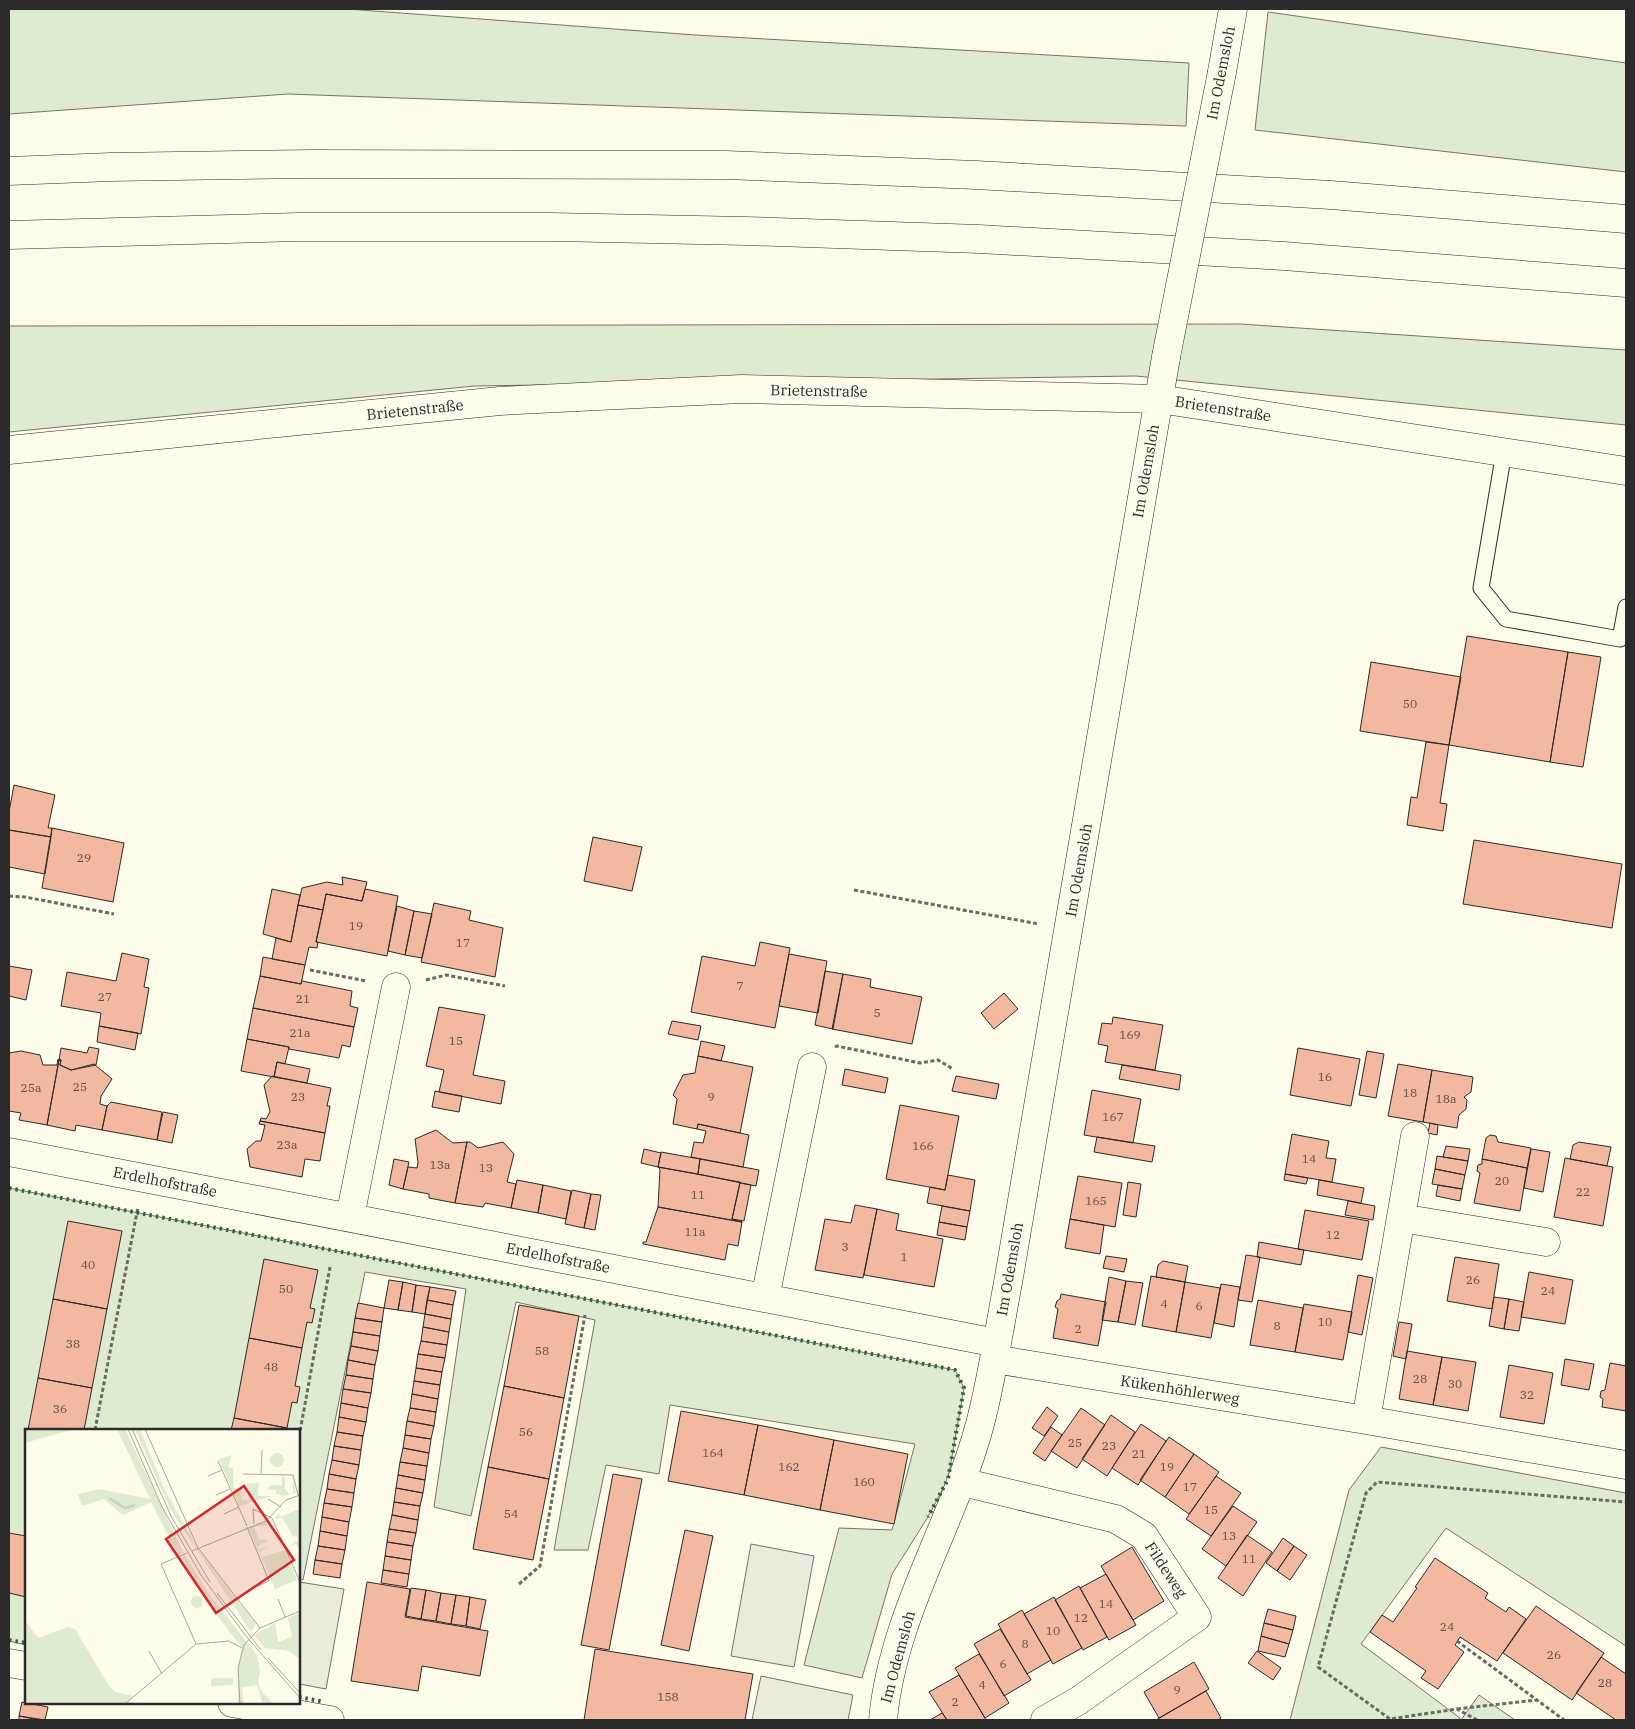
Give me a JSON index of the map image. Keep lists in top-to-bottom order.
{
  "streets": {
    "main road": [
      "Im Odemsloh",
      "Brietenstraße",
      "Erdelhofstraße",
      "Kükenhöhlerweg",
      "Fildeweg"
    ]
  },
  "crossings": [
    ["Im Odemsloh", "Brietenstraße"],
    ["Im Odemsloh", "Erdelhofstraße"],
    ["Im Odemsloh", "Kükenhöhlerweg"],
    ["Im Odemsloh", "Fildeweg"],
    ["Erdelhofstraße", "Kükenhöhlerweg"]
  ],
  "house_numbers": [
    "50",
    "29",
    "19",
    "17",
    "7",
    "27",
    "21",
    "5",
    "21a",
    "169",
    "15",
    "16",
    "25",
    "25a",
    "18",
    "23",
    "9",
    "18a",
    "167",
    "23a",
    "166",
    "14",
    "13a",
    "13",
    "20",
    "22",
    "11",
    "165",
    "11a",
    "12",
    "3",
    "1",
    "40",
    "26",
    "50",
    "24",
    "4",
    "6",
    "10",
    "8",
    "2",
    "38",
    "58",
    "48",
    "28",
    "30",
    "32",
    "36",
    "56",
    "25",
    "23",
    "164",
    "21",
    "162",
    "19",
    "160",
    "17",
    "15",
    "54",
    "13",
    "11",
    "14",
    "12",
    "24",
    "10",
    "8",
    "26",
    "6",
    "28",
    "4",
    "9",
    "158",
    "2"
  ]
}
